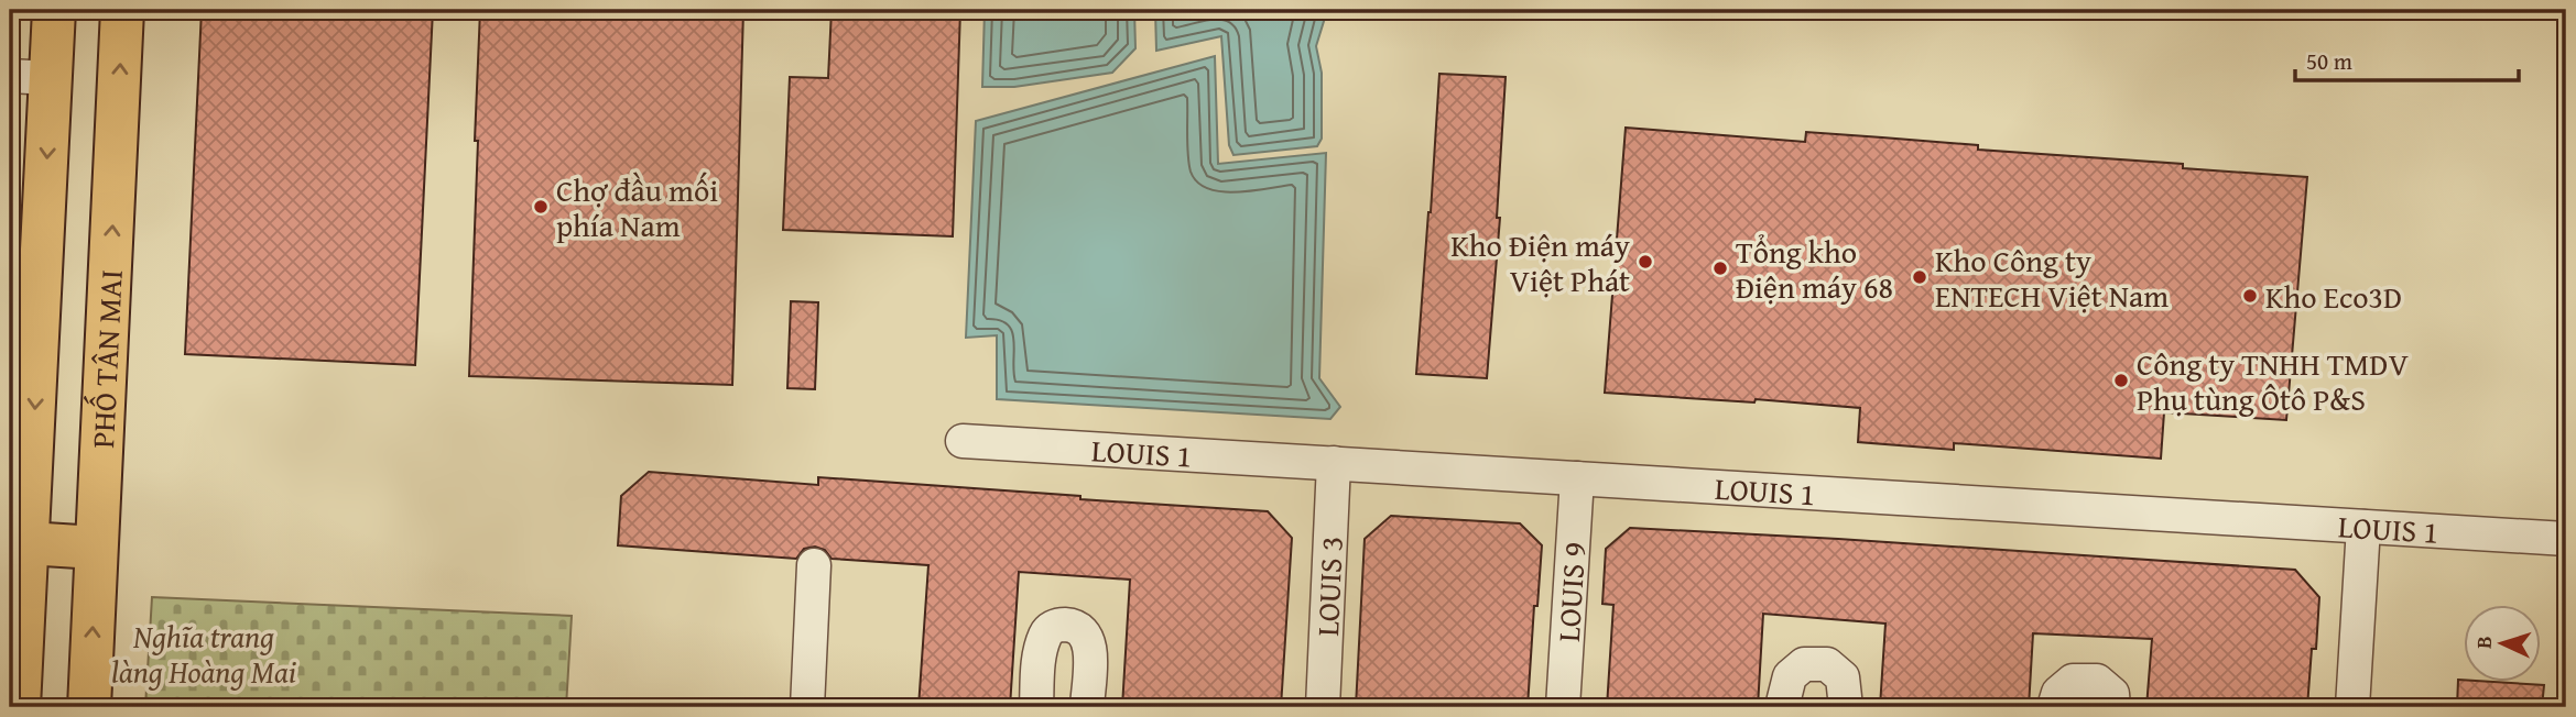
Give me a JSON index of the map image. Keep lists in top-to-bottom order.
{
  "streets": {
    "main road": ["PHỐ TÂN MAI"],
    "street": ["LOUIS 1", "LOUIS 3", "LOUIS 9"]
  },
  "crossings": [
    ["LOUIS 1", "LOUIS 3"],
    ["LOUIS 1", "LOUIS 9"]
  ],
  "parks": ["Nghĩa trang làng Hoàng Mai"],
  "places": [
    "Chợ đầu mối phía Nam",
    "Kho Điện máy Việt Phát",
    "Tổng kho Điện máy 68",
    "Kho Công ty ENTECH Việt Nam",
    "Kho Eco3D",
    "Công ty TNHH TMDV Phụ tùng Ôtô P&S"
  ],
  "scale_bar": "50 m",
  "north": "left"
}
